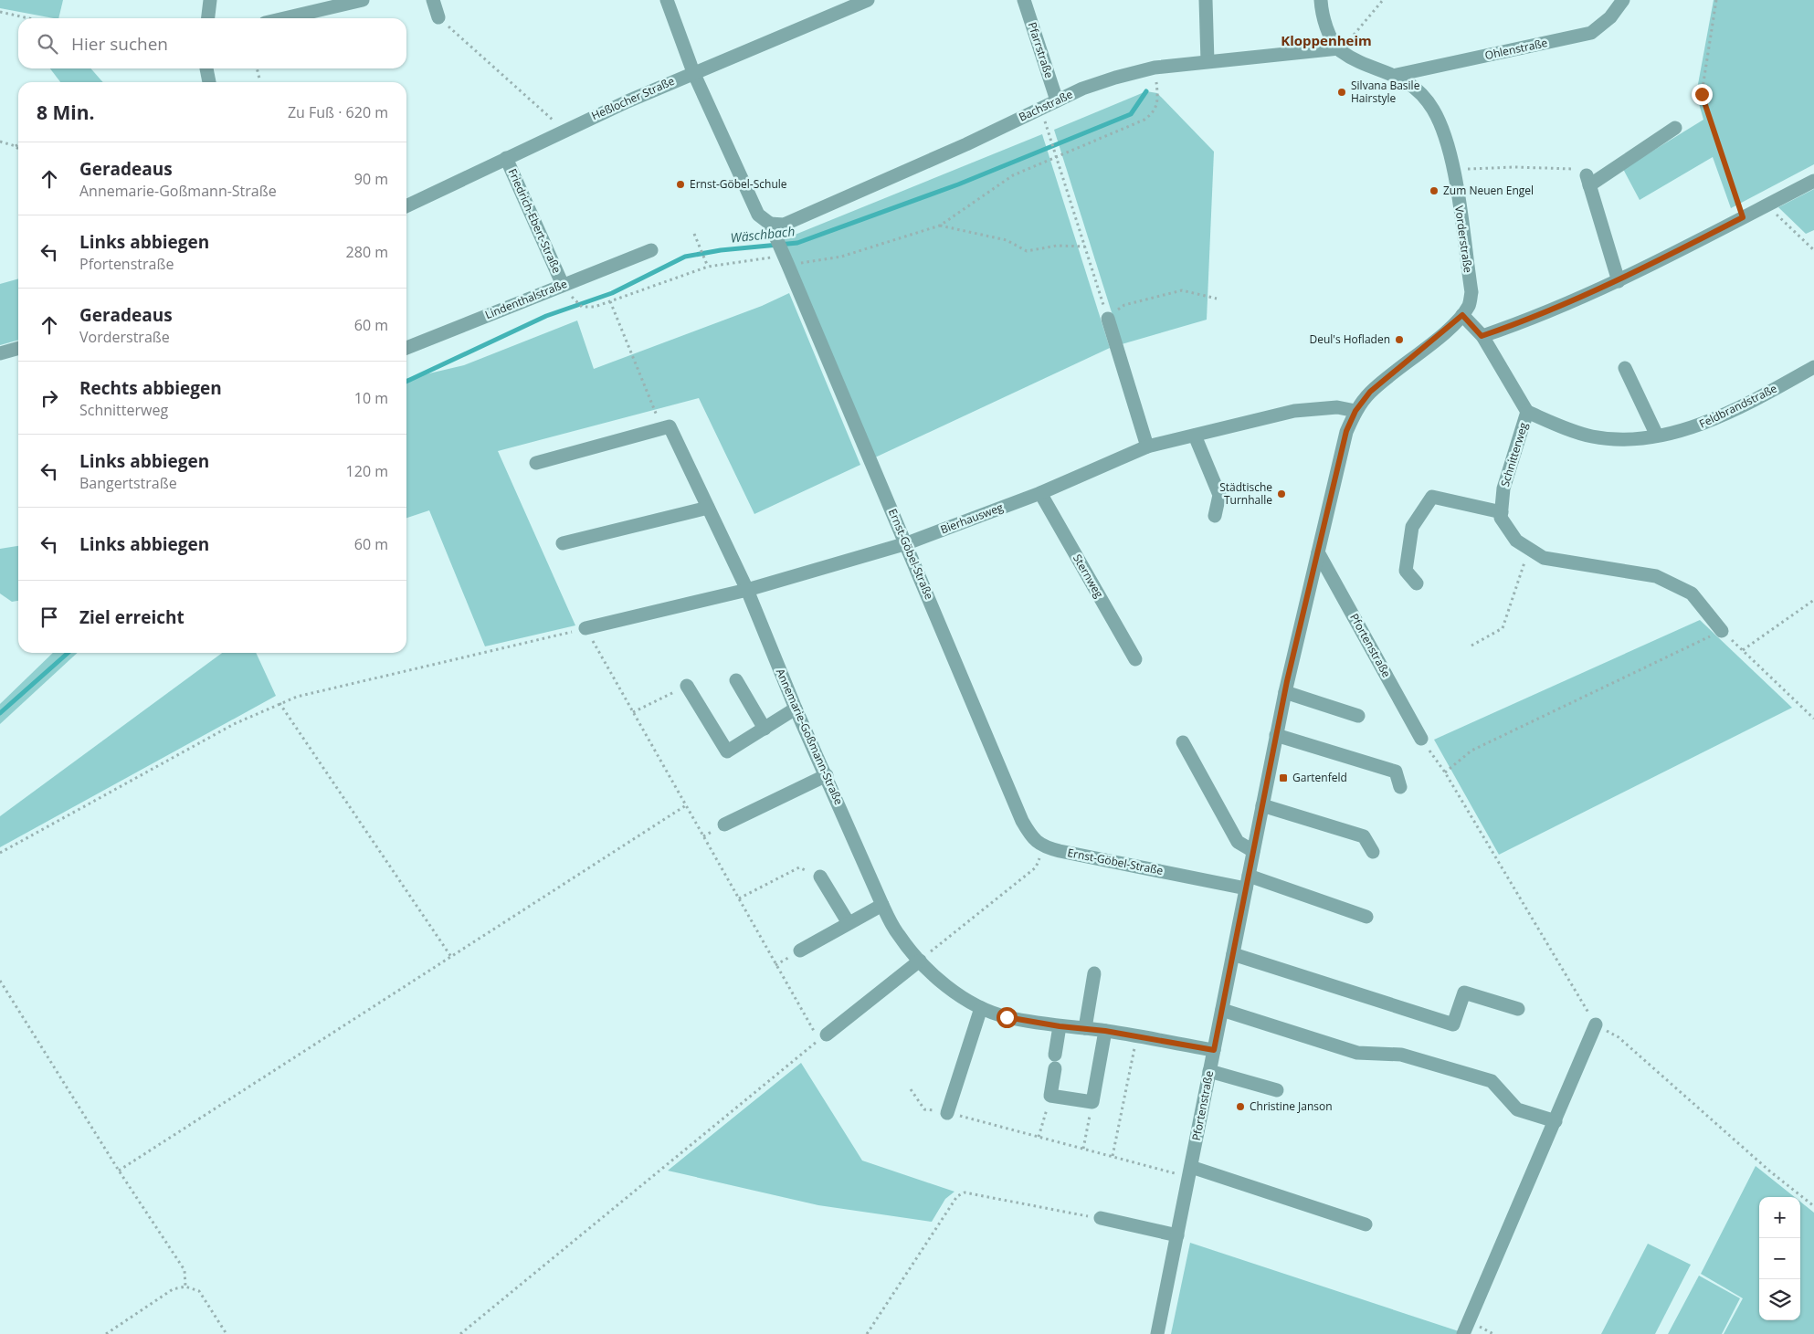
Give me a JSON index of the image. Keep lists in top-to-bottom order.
{
  "streets": {
    "street": [
      "Ohlenstraße",
      "Pfarrstraße",
      "Heßlocher Straße",
      "Bachstraße",
      "Friedrich-Ebert-Straße",
      "Vorderstraße",
      "Lindenthalstraße",
      "Feldbrandstraße",
      "Schnitterweg",
      "Bierhausweg",
      "Ernst-Göbel-Straße",
      "Sternweg",
      "Pfortenstraße",
      "Annemarie-Goßmann-Straße"
    ]
  },
  "crossings": [
    ["Ohlenstraße", "Vorderstraße"],
    ["Pfarrstraße", "Bachstraße"],
    ["Heßlocher Straße", "Friedrich-Ebert-Straße"],
    ["Heßlocher Straße", "Ernst-Göbel-Straße"],
    ["Bachstraße", "Vorderstraße"],
    ["Bachstraße", "Ernst-Göbel-Straße"],
    ["Friedrich-Ebert-Straße", "Lindenthalstraße"],
    ["Vorderstraße", "Schnitterweg"],
    ["Vorderstraße", "Bierhausweg"],
    ["Vorderstraße", "Pfortenstraße"],
    ["Feldbrandstraße", "Schnitterweg"],
    ["Bierhausweg", "Ernst-Göbel-Straße"],
    ["Bierhausweg", "Sternweg"],
    ["Bierhausweg", "Pfortenstraße"],
    ["Bierhausweg", "Annemarie-Goßmann-Straße"],
    ["Ernst-Göbel-Straße", "Pfortenstraße"],
    ["Pfortenstraße", "Annemarie-Goßmann-Straße"]
  ],
  "districts": ["Kloppenheim"],
  "water": ["Wäschbach"],
  "places": {
    "other": [
      "Silvana Basile Hairstyle",
      "Ernst-Göbel-Schule",
      "Zum Neuen Engel",
      "Deul's Hofladen",
      "Städtische Turnhalle",
      "Christine Janson"
    ],
    "transit": ["Gartenfeld"]
  },
  "page": {
    "search": "Hier suchen",
    "heading": ["8 Min.", "Zu Fuß · 620 m"],
    "list": [
      ["Geradeaus", "Annemarie-Goßmann-Straße", "90 m"],
      ["Links abbiegen", "Pfortenstraße", "280 m"],
      ["Geradeaus", "Vorderstraße", "60 m"],
      ["Rechts abbiegen", "Schnitterweg", "10 m"],
      ["Links abbiegen", "Bangertstraße", "120 m"],
      ["Links abbiegen", "60 m"],
      "Ziel erreicht"
    ],
    "map_buttons": ["+", "−"]
  }
}
